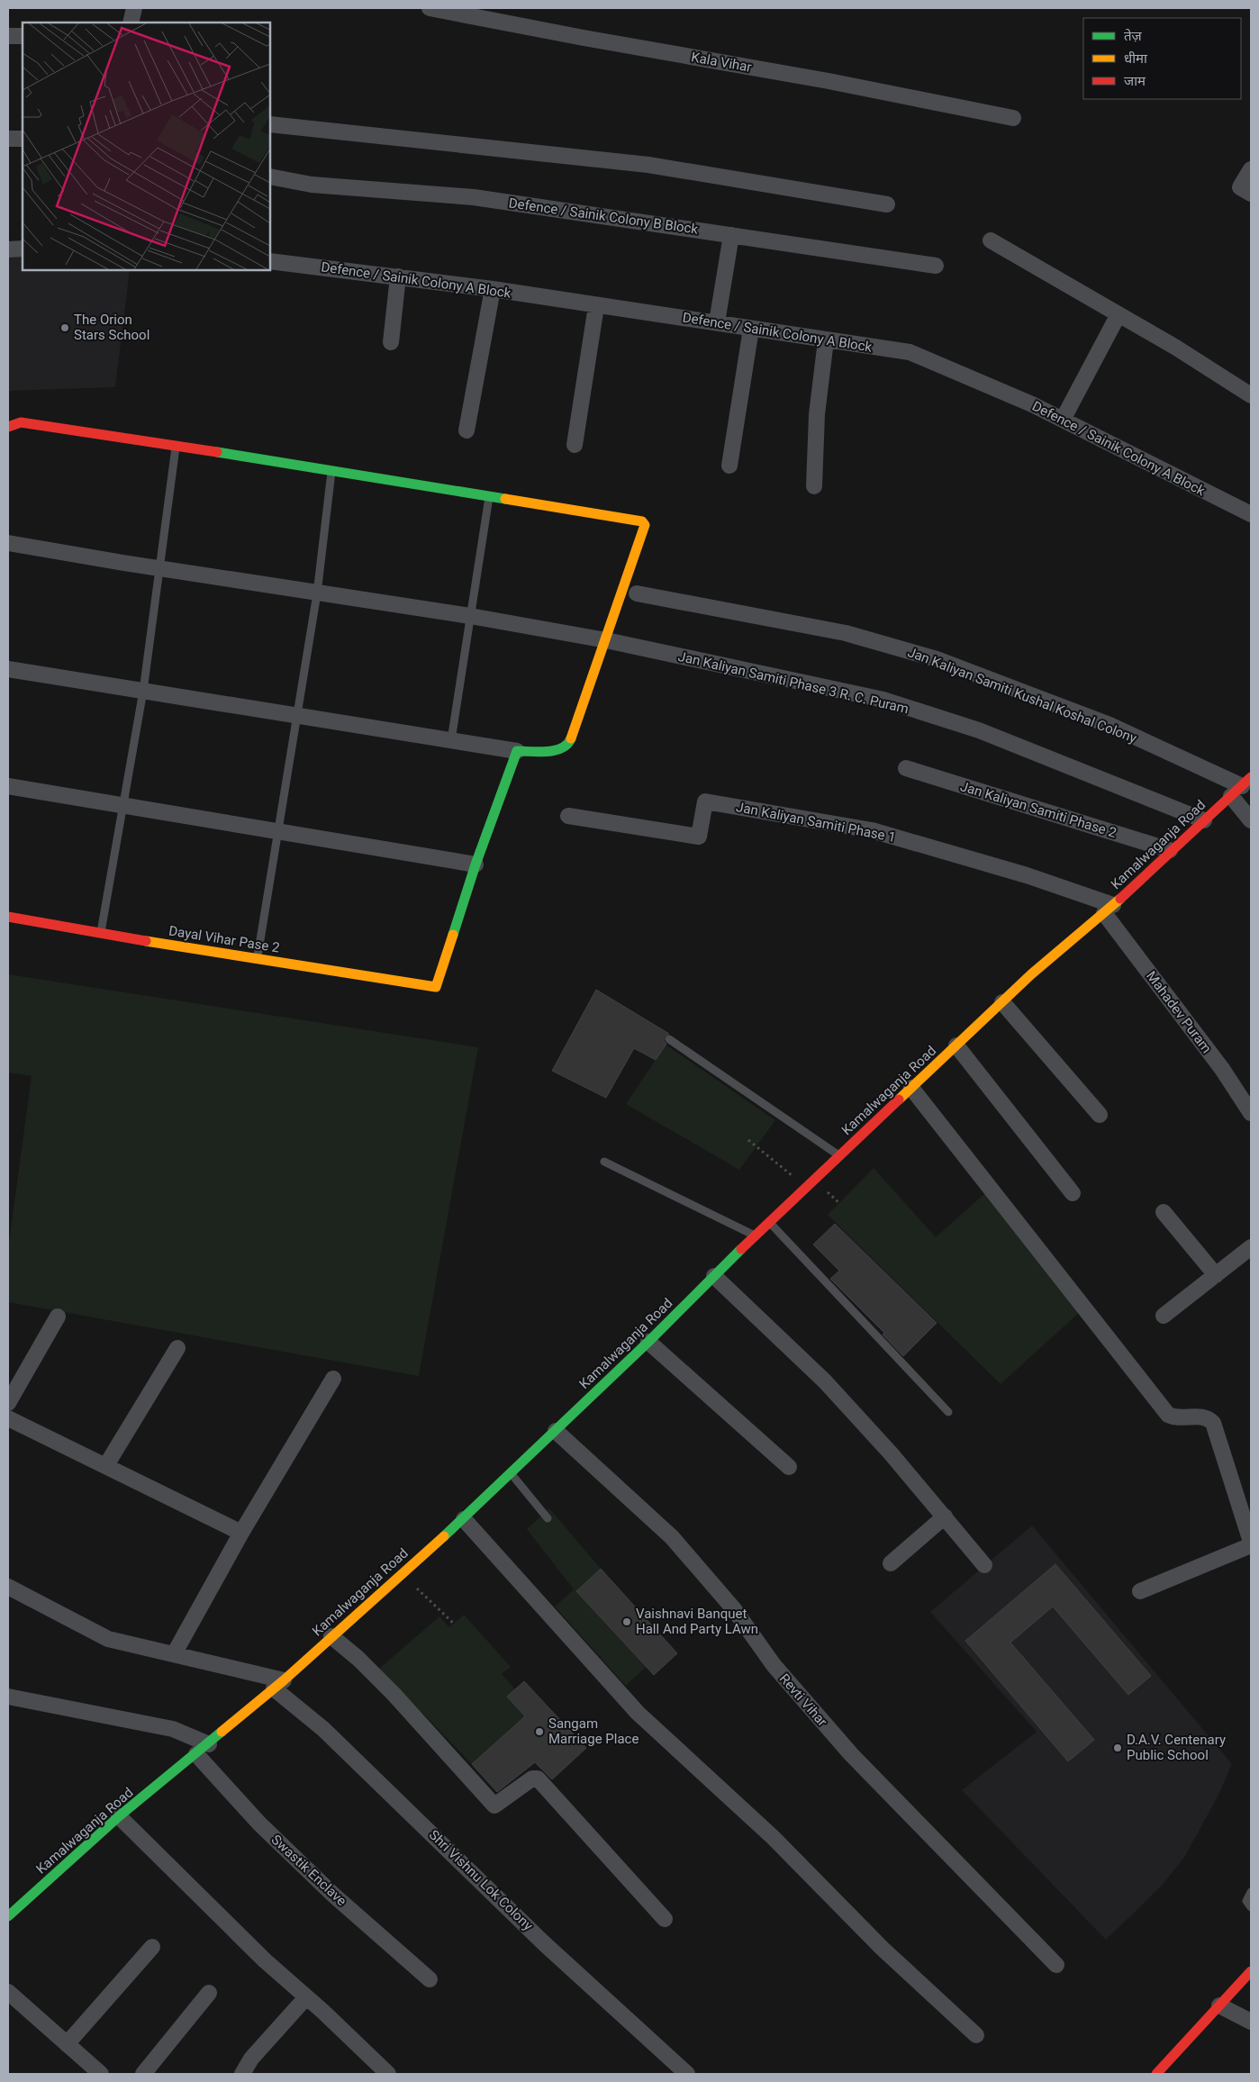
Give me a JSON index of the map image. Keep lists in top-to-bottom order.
{
  "streets": {
    "street": [
      "Kala Vihar",
      "Defence / Sainik Colony B Block",
      "Defence / Sainik Colony A Block",
      "Jan Kaliyan Samiti Phase 3 R. C. Puram",
      "Jan Kaliyan Samiti Kushal Koshal Colony",
      "Jan Kaliyan Samiti Phase 2",
      "Jan Kaliyan Samiti Phase 1",
      "Kamalwaganja Road",
      "Dayal Vihar Pase 2",
      "Mahadev Puram",
      "Revti Vihar",
      "Swastik Enclave",
      "Shri Vishnu Lok Colony"
    ]
  },
  "crossings": [
    ["Jan Kaliyan Samiti Phase 3 R. C. Puram", "Kamalwaganja Road"],
    ["Jan Kaliyan Samiti Kushal Koshal Colony", "Kamalwaganja Road"],
    ["Jan Kaliyan Samiti Phase 2", "Kamalwaganja Road"],
    ["Jan Kaliyan Samiti Phase 1", "Kamalwaganja Road"],
    ["Jan Kaliyan Samiti Phase 1", "Mahadev Puram"],
    ["Kamalwaganja Road", "Mahadev Puram"],
    ["Kamalwaganja Road", "Revti Vihar"],
    ["Kamalwaganja Road", "Swastik Enclave"],
    ["Kamalwaganja Road", "Shri Vishnu Lok Colony"]
  ],
  "places": [
    "The Orion Stars School",
    "Vaishnavi Banquet Hall And Party LAwn",
    "Sangam Marriage Place",
    "D.A.V. Centenary Public School"
  ],
  "legend": ["तेज़", "धीमा", "जाम"]
}
